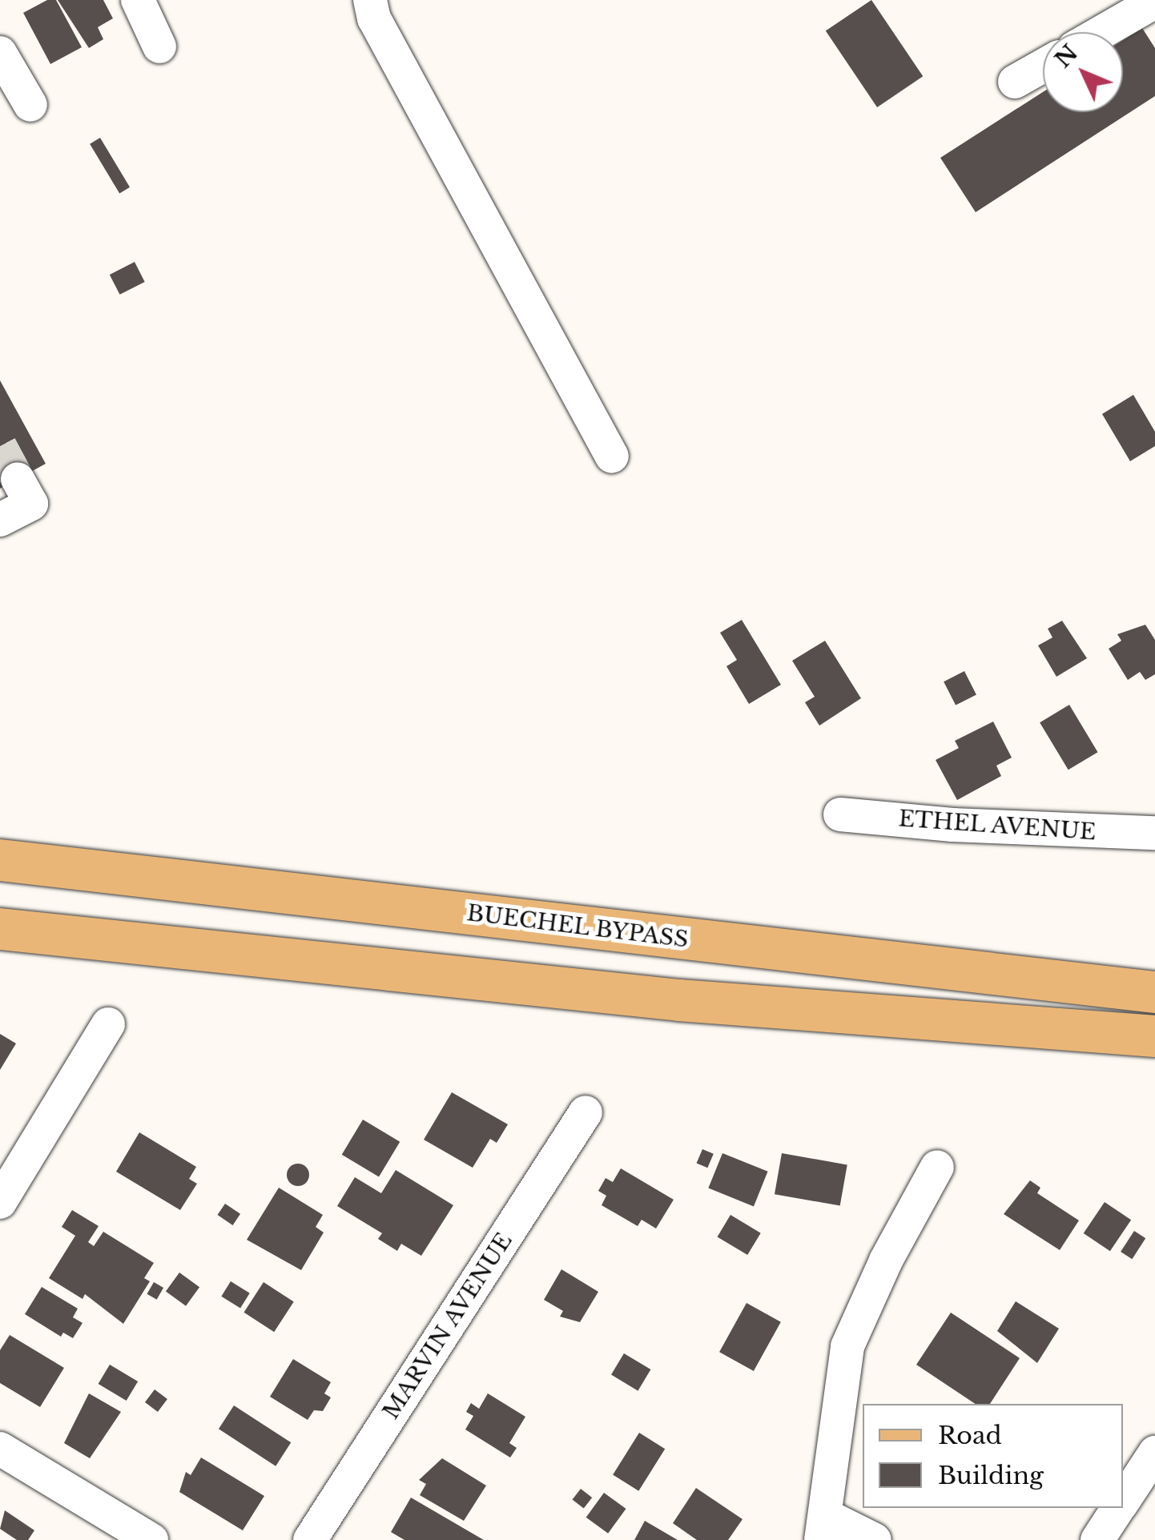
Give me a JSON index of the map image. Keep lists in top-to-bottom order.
{
  "streets": {
    "main road": ["BUECHEL BYPASS"],
    "street": ["ETHEL AVENUE", "MARVIN AVENUE"]
  },
  "legend": ["Road", "Building"],
  "north": "top left"
}
